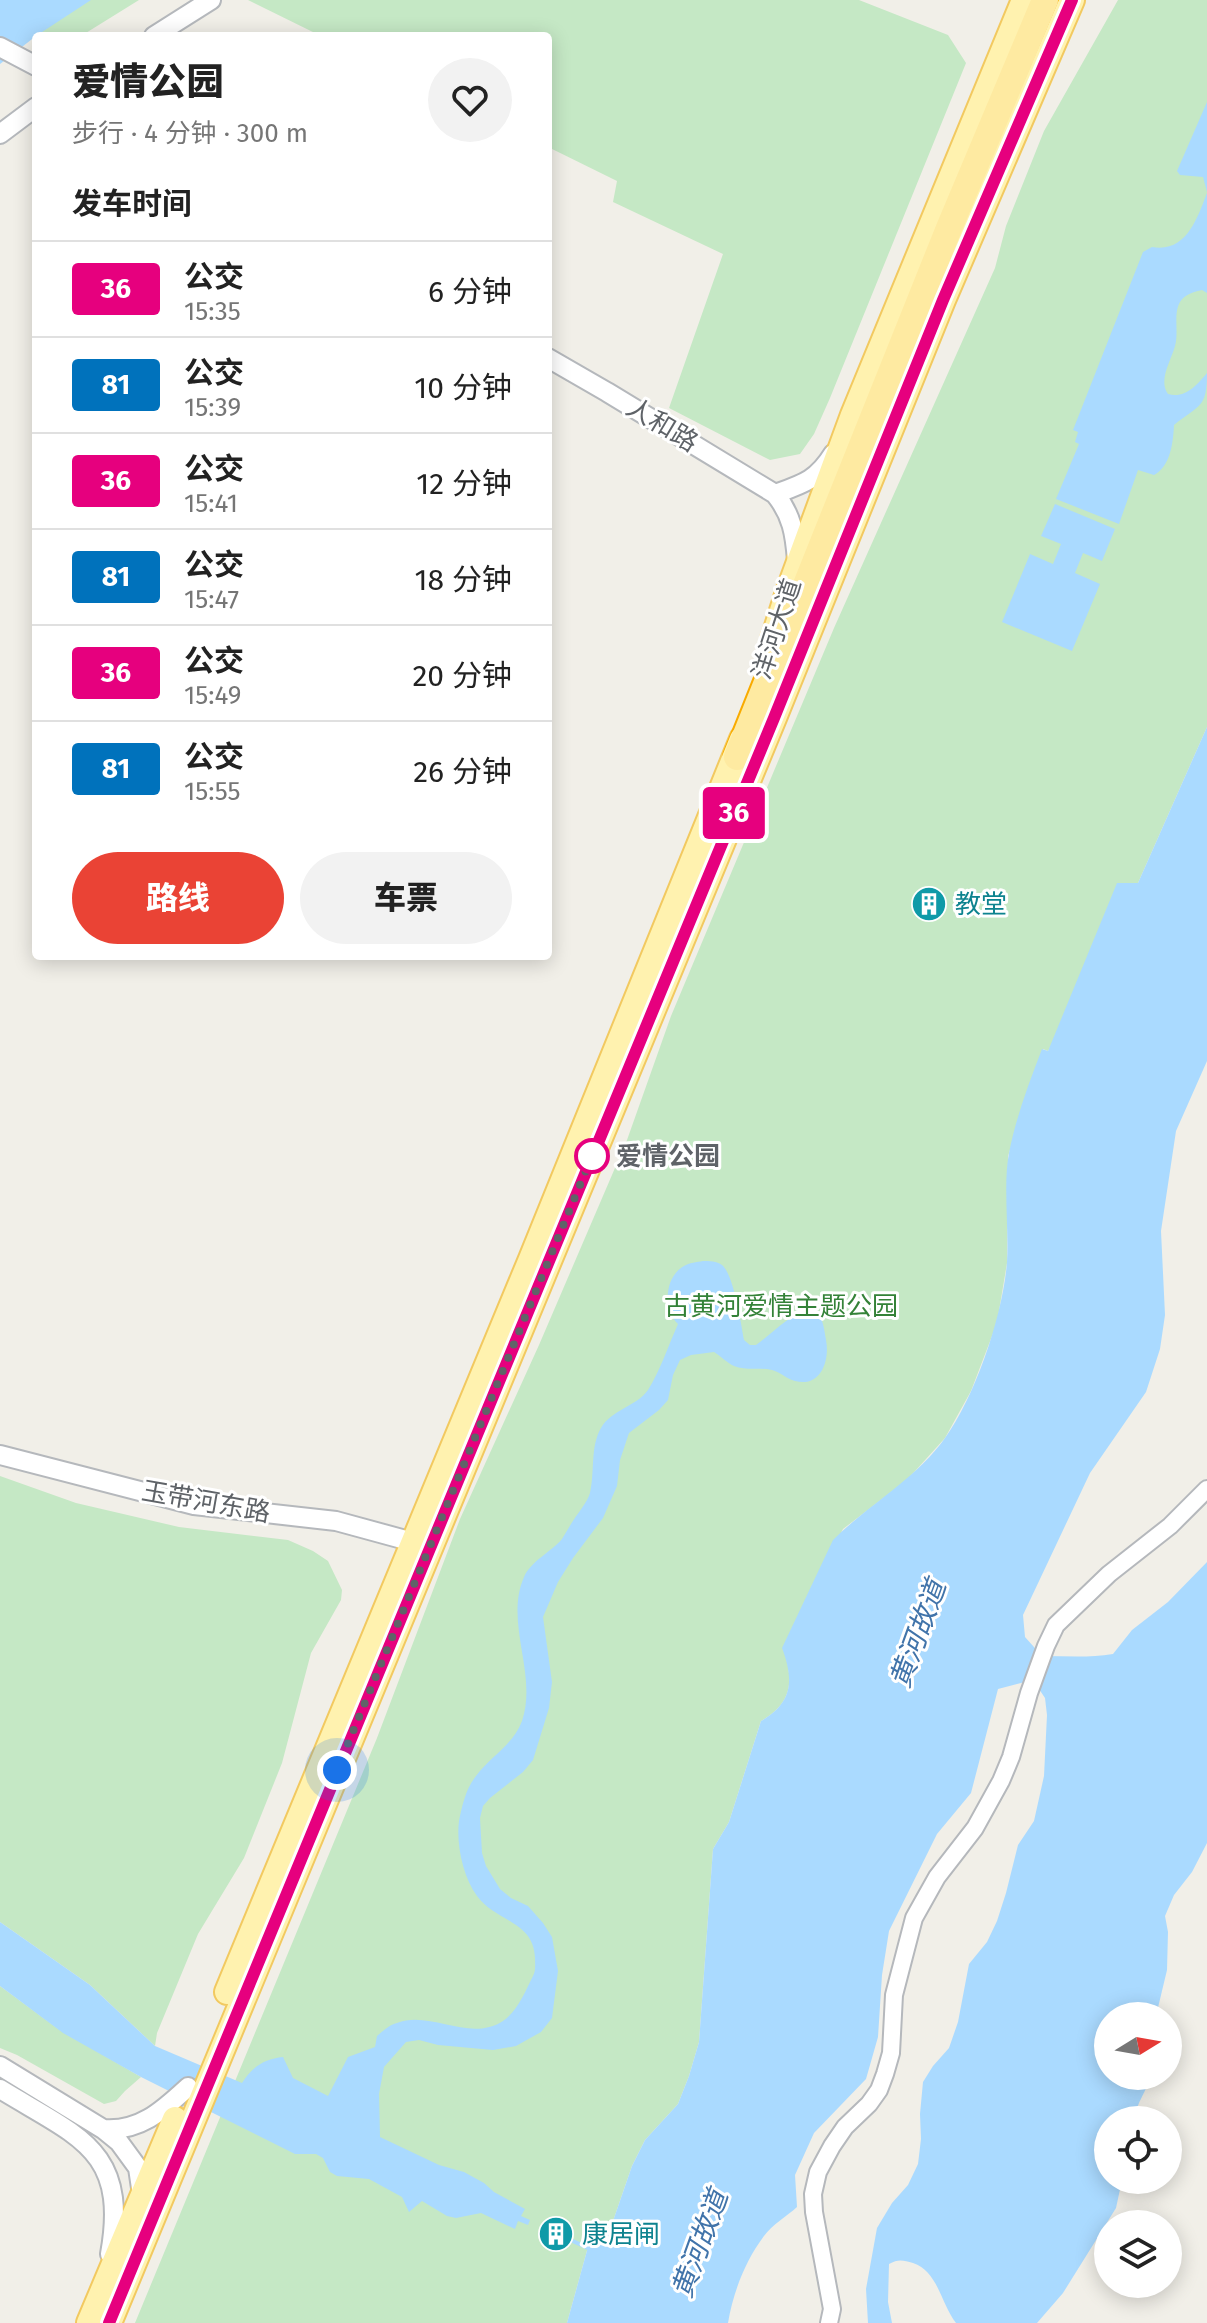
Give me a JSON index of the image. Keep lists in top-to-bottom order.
{
  "streets": {
    "main road": ["洋河大道"],
    "street": ["人和路", "玉带河东路"]
  },
  "crossings": [
    ["洋河大道", "玉带河东路"]
  ],
  "water": ["黄河故道"],
  "parks": ["古黄河爱情主题公园"],
  "places": {
    "building": ["教堂", "康居闸"],
    "other": ["爱情公园"]
  },
  "lines": ["bus line 36"],
  "north": "right",
  "page": {
    "on_map": "36",
    "heading": [
      ["爱情公园", "步行 · 4 分钟 · 300 m"],
      "发车时间"
    ],
    "list": [
      {
        "mark": "36",
        "name": "公交",
        "note": "15:35",
        "value": "6 分钟"
      },
      {
        "mark": "81",
        "name": "公交",
        "note": "15:39",
        "value": "10 分钟"
      },
      {
        "mark": "36",
        "name": "公交",
        "note": "15:41",
        "value": "12 分钟"
      },
      {
        "mark": "81",
        "name": "公交",
        "note": "15:47",
        "value": "18 分钟"
      },
      {
        "mark": "36",
        "name": "公交",
        "note": "15:49",
        "value": "20 分钟"
      },
      {
        "mark": "81",
        "name": "公交",
        "note": "15:55",
        "value": "26 分钟"
      }
    ],
    "buttons": ["路线", "车票"]
  }
}
